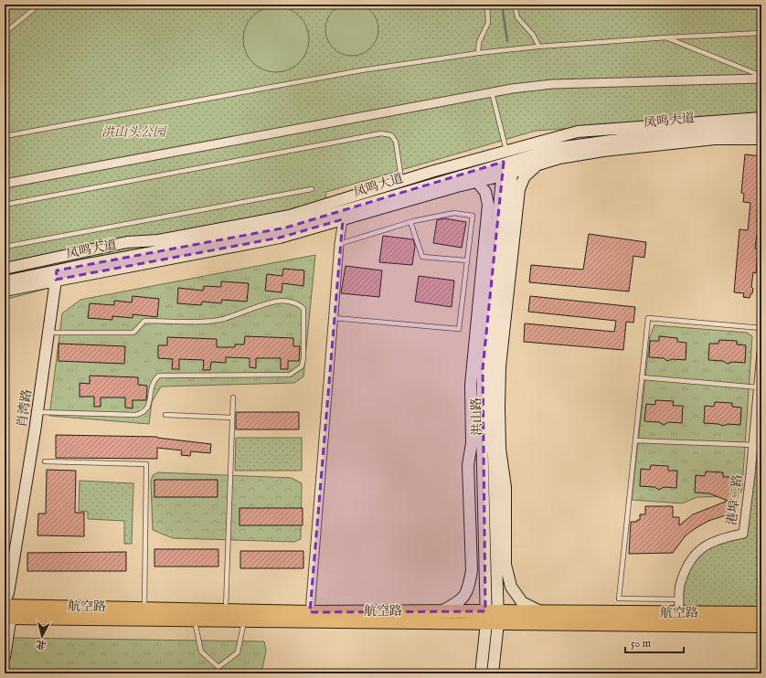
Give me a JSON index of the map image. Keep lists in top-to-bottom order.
{
  "streets": {
    "main road": ["航空路"],
    "street": [
      "凤鸣大道",
      "肖湾路",
      "洪山路",
      "港埠二路"
    ]
  },
  "crossings": [
    ["凤鸣大道", "肖湾路"],
    ["凤鸣大道", "洪山路"],
    ["肖湾路", "航空路"],
    ["洪山路", "航空路"],
    ["港埠二路", "航空路"]
  ],
  "parks": ["洪山头公园"],
  "scale_bar": "50 m",
  "north": "bottom"
}
